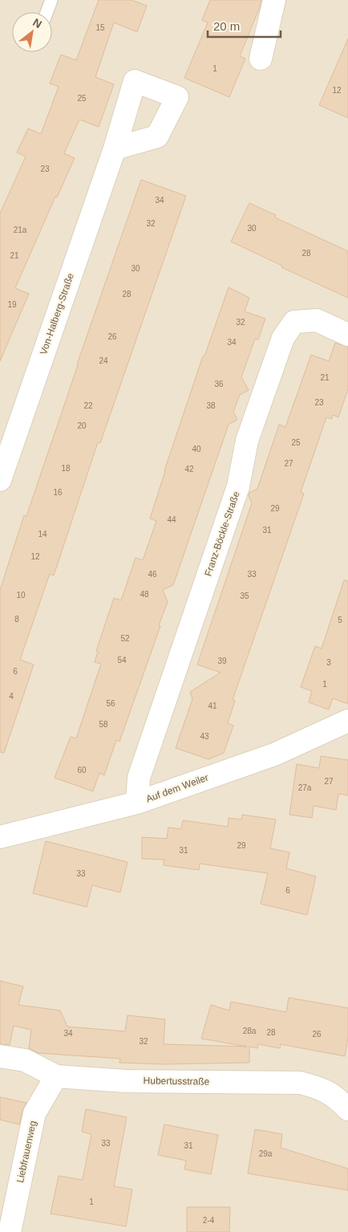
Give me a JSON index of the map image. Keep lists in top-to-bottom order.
{
  "streets": {
    "street": [
      "Von-Halberg-Straße",
      "Franz-Böckle-Straße",
      "Auf dem Weiler",
      "Hubertusstraße",
      "Liebfrauenweg"
    ]
  },
  "crossings": [
    ["Franz-Böckle-Straße", "Auf dem Weiler"],
    ["Hubertusstraße", "Liebfrauenweg"]
  ],
  "house_numbers": [
    "15",
    "1",
    "12",
    "25",
    "23",
    "34",
    "32",
    "30",
    "21a",
    "28",
    "21",
    "30",
    "28",
    "19",
    "32",
    "26",
    "34",
    "24",
    "21",
    "36",
    "23",
    "22",
    "38",
    "20",
    "25",
    "40",
    "27",
    "18",
    "42",
    "16",
    "29",
    "44",
    "31",
    "14",
    "12",
    "46",
    "33",
    "48",
    "10",
    "35",
    "8",
    "5",
    "52",
    "54",
    "39",
    "3",
    "6",
    "1",
    "4",
    "56",
    "41",
    "58",
    "43",
    "60",
    "27",
    "27a",
    "29",
    "31",
    "33",
    "6",
    "28a",
    "28",
    "34",
    "26",
    "32",
    "33",
    "31",
    "29a",
    "1",
    "2-4"
  ],
  "scale_bar": "20 m",
  "north": "top right"
}
